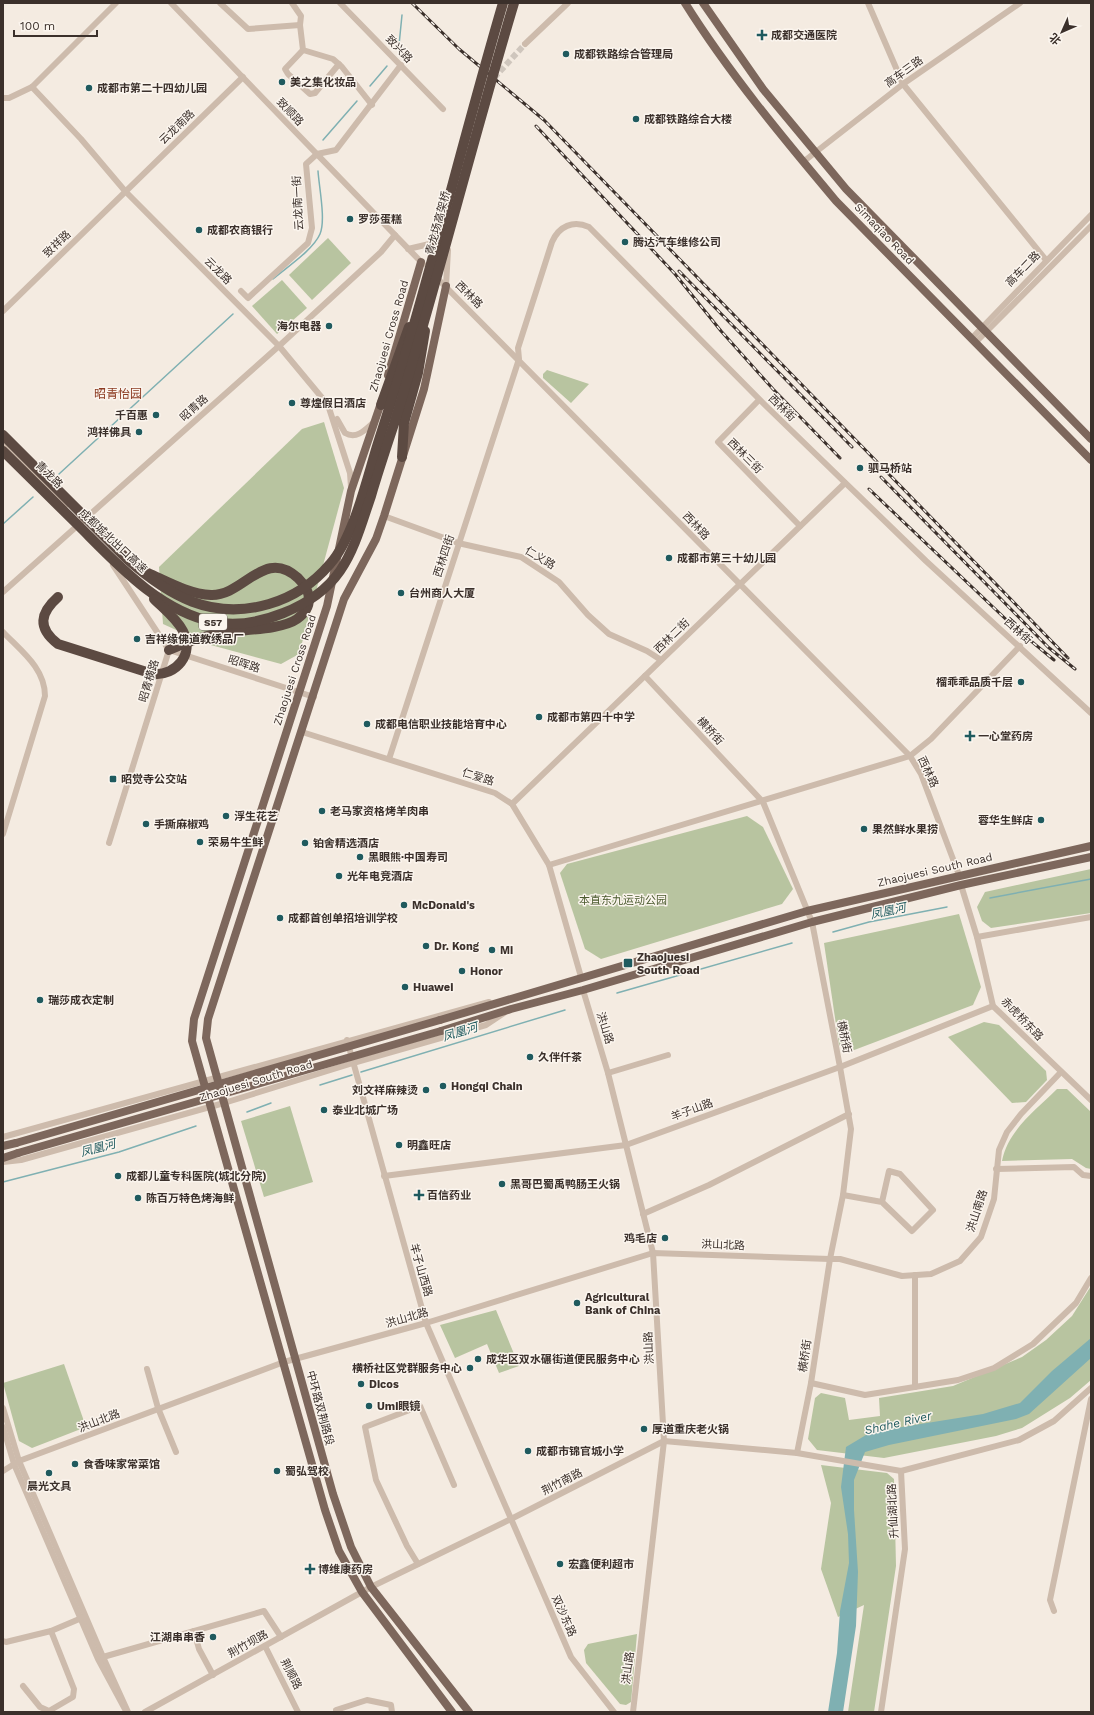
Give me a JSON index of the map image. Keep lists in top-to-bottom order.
{
  "streets": {
    "highway": ["青龙场高架桥", "成都城北出口高速", "S57"],
    "main road": [
      "Simaqiao Road",
      "Zhaojuesi Cross Road",
      "Zhaojuesi South Road",
      "中环路双荆路段"
    ],
    "street": [
      "致兴路",
      "高车三路",
      "致顺路",
      "云龙南路",
      "云龙南一街",
      "致祥路",
      "高车二路",
      "云龙路",
      "西林路",
      "昭青路",
      "西林街",
      "西林三街",
      "青龙路",
      "西林四街",
      "仁义路",
      "西林二街",
      "昭晖路",
      "昭青横路",
      "横桥街",
      "仁爱路",
      "赤虎桥东路",
      "洪山路",
      "羊子山路",
      "洪山南路",
      "洪山北路",
      "羊子山西路",
      "荆竹南路",
      "升仙湖北路",
      "双沙东路",
      "荆竹坝路",
      "荆顺路"
    ]
  },
  "crossings": [
    ["高车三路", "Simaqiao Road"],
    ["致顺路", "云龙南路"],
    ["致顺路", "云龙南一街"],
    ["致顺路", "西林路"],
    ["致顺路", "昭青路"],
    ["云龙南路", "致祥路"],
    ["云龙南路", "云龙路"],
    ["青龙场高架桥", "成都城北出口高速"],
    ["Simaqiao Road", "高车二路"],
    ["致祥路", "云龙路"],
    ["云龙路", "Zhaojuesi Cross Road"],
    ["云龙路", "昭青路"],
    ["西林路", "Zhaojuesi Cross Road"],
    ["西林路", "昭青路"],
    ["西林路", "西林街"],
    ["西林路", "西林四街"],
    ["西林路", "西林二街"],
    ["西林路", "Zhaojuesi South Road"],
    ["Zhaojuesi Cross Road", "昭晖路"],
    ["Zhaojuesi Cross Road", "Zhaojuesi South Road"],
    ["Zhaojuesi Cross Road", "中环路双荆路段"],
    ["昭青路", "青龙路"],
    ["昭青路", "昭青横路"],
    ["西林街", "西林三街"],
    ["西林街", "西林四街"],
    ["西林街", "西林二街"],
    ["西林三街", "西林二街"],
    ["青龙路", "昭青横路"],
    ["西林四街", "仁义路"],
    ["西林四街", "仁爱路"],
    ["仁义路", "西林二街"],
    ["西林二街", "横桥街"],
    ["西林二街", "仁爱路"],
    ["昭晖路", "昭青横路"],
    ["横桥街", "Zhaojuesi South Road"],
    ["横桥街", "羊子山路"],
    ["横桥街", "洪山南路"],
    ["横桥街", "洪山北路"],
    ["仁爱路", "Zhaojuesi South Road"],
    ["Zhaojuesi South Road", "赤虎桥东路"],
    ["Zhaojuesi South Road", "洪山路"],
    ["Zhaojuesi South Road", "羊子山西路"],
    ["Zhaojuesi South Road", "中环路双荆路段"],
    ["赤虎桥东路", "羊子山路"],
    ["赤虎桥东路", "洪山南路"],
    ["洪山路", "羊子山路"],
    ["洪山路", "洪山北路"],
    ["洪山路", "荆竹南路"],
    ["羊子山路", "羊子山西路"],
    ["洪山南路", "洪山北路"],
    ["洪山北路", "羊子山西路"],
    ["洪山北路", "中环路双荆路段"],
    ["羊子山西路", "荆竹南路"],
    ["羊子山西路", "双沙东路"],
    ["中环路双荆路段", "荆竹南路"],
    ["中环路双荆路段", "荆竹坝路"],
    ["荆竹南路", "双沙东路"],
    ["荆竹南路", "荆竹坝路"],
    ["荆竹坝路", "荆顺路"]
  ],
  "districts": ["昭青怡园"],
  "water": ["凤凰河", "Shahe River"],
  "parks": ["本直东九运动公园"],
  "places": {
    "health": [
      "成都交通医院",
      "一心堂药房",
      "百信药业",
      "博维康药房"
    ],
    "other": [
      "成都铁路综合管理局",
      "美之集化妆品",
      "成都市第二十四幼儿园",
      "成都铁路综合大楼",
      "罗莎蛋糕",
      "成都农商银行",
      "腾达汽车维修公司",
      "海尔电器",
      "尊煌假日酒店",
      "千百惠",
      "鸿祥佛具",
      "驷马桥站",
      "成都市第三十幼儿园",
      "台州商人大厦",
      "吉祥缘佛道教绣品厂",
      "榴乖乖品质千层",
      "成都市第四十中学",
      "成都电信职业技能培育中心",
      "老马家资格烤羊肉串",
      "浮生花艺",
      "蓉华生鲜店",
      "手撕麻椒鸡",
      "果然鲜水果捞",
      "荣易牛生鲜",
      "铂舍精选酒店",
      "黑眼熊·中国寿司",
      "光年电竞酒店",
      "McDonald's",
      "成都首创单招培训学校",
      "Dr. Kong",
      "Mi",
      "Honor",
      "Huawei",
      "瑞莎成衣定制",
      "久伴仟茶",
      "Hongqi Chain",
      "刘文祥麻辣烫",
      "泰业北城广场",
      "明鑫旺店",
      "成都儿童专科医院(城北分院)",
      "黑哥巴蜀禹鸭肠王火锅",
      "陈百万特色烤海鲜",
      "鸡毛店",
      "Agricultural Bank of China",
      "成华区双水碾街道便民服务中心",
      "横桥社区党群服务中心",
      "Dicos",
      "Umi眼镜",
      "厚道重庆老火锅",
      "成都市锦官城小学",
      "食香味家常菜馆",
      "蜀弘驾校",
      "晨光文具",
      "宏鑫便利超市",
      "江湖串串香"
    ],
    "transit": ["昭觉寺公交站", "Zhaojuesi South Road"]
  },
  "scale_bar": "100 m",
  "north": "bottom left"
}
